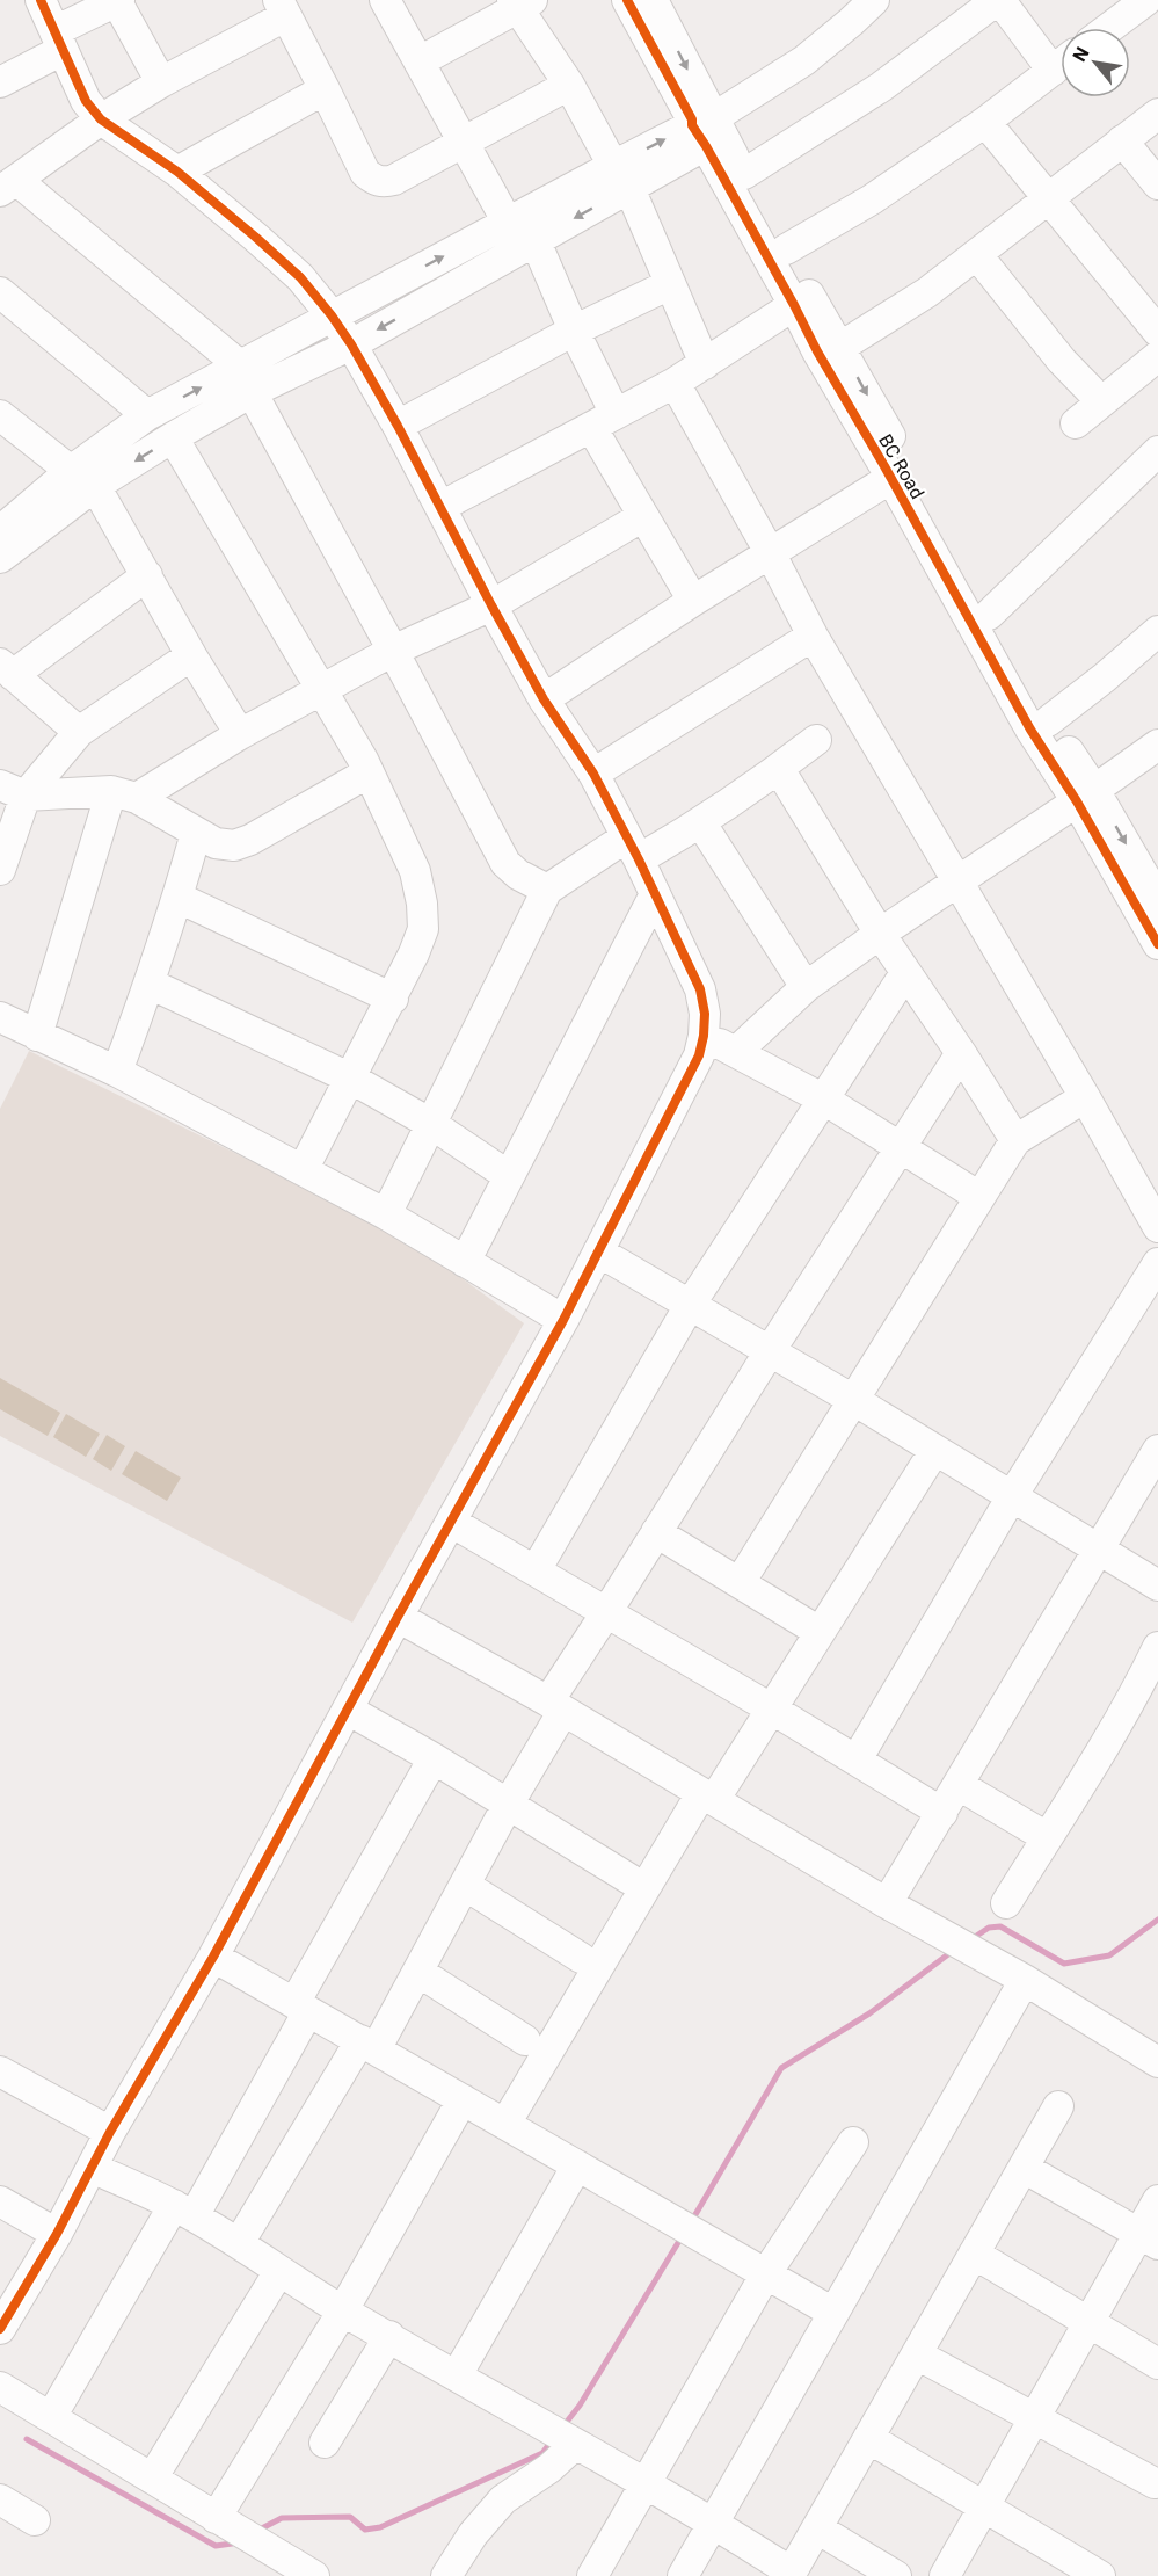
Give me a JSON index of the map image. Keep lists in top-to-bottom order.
{
  "streets": {
    "street": ["BC Road"]
  },
  "north": "top left"
}
